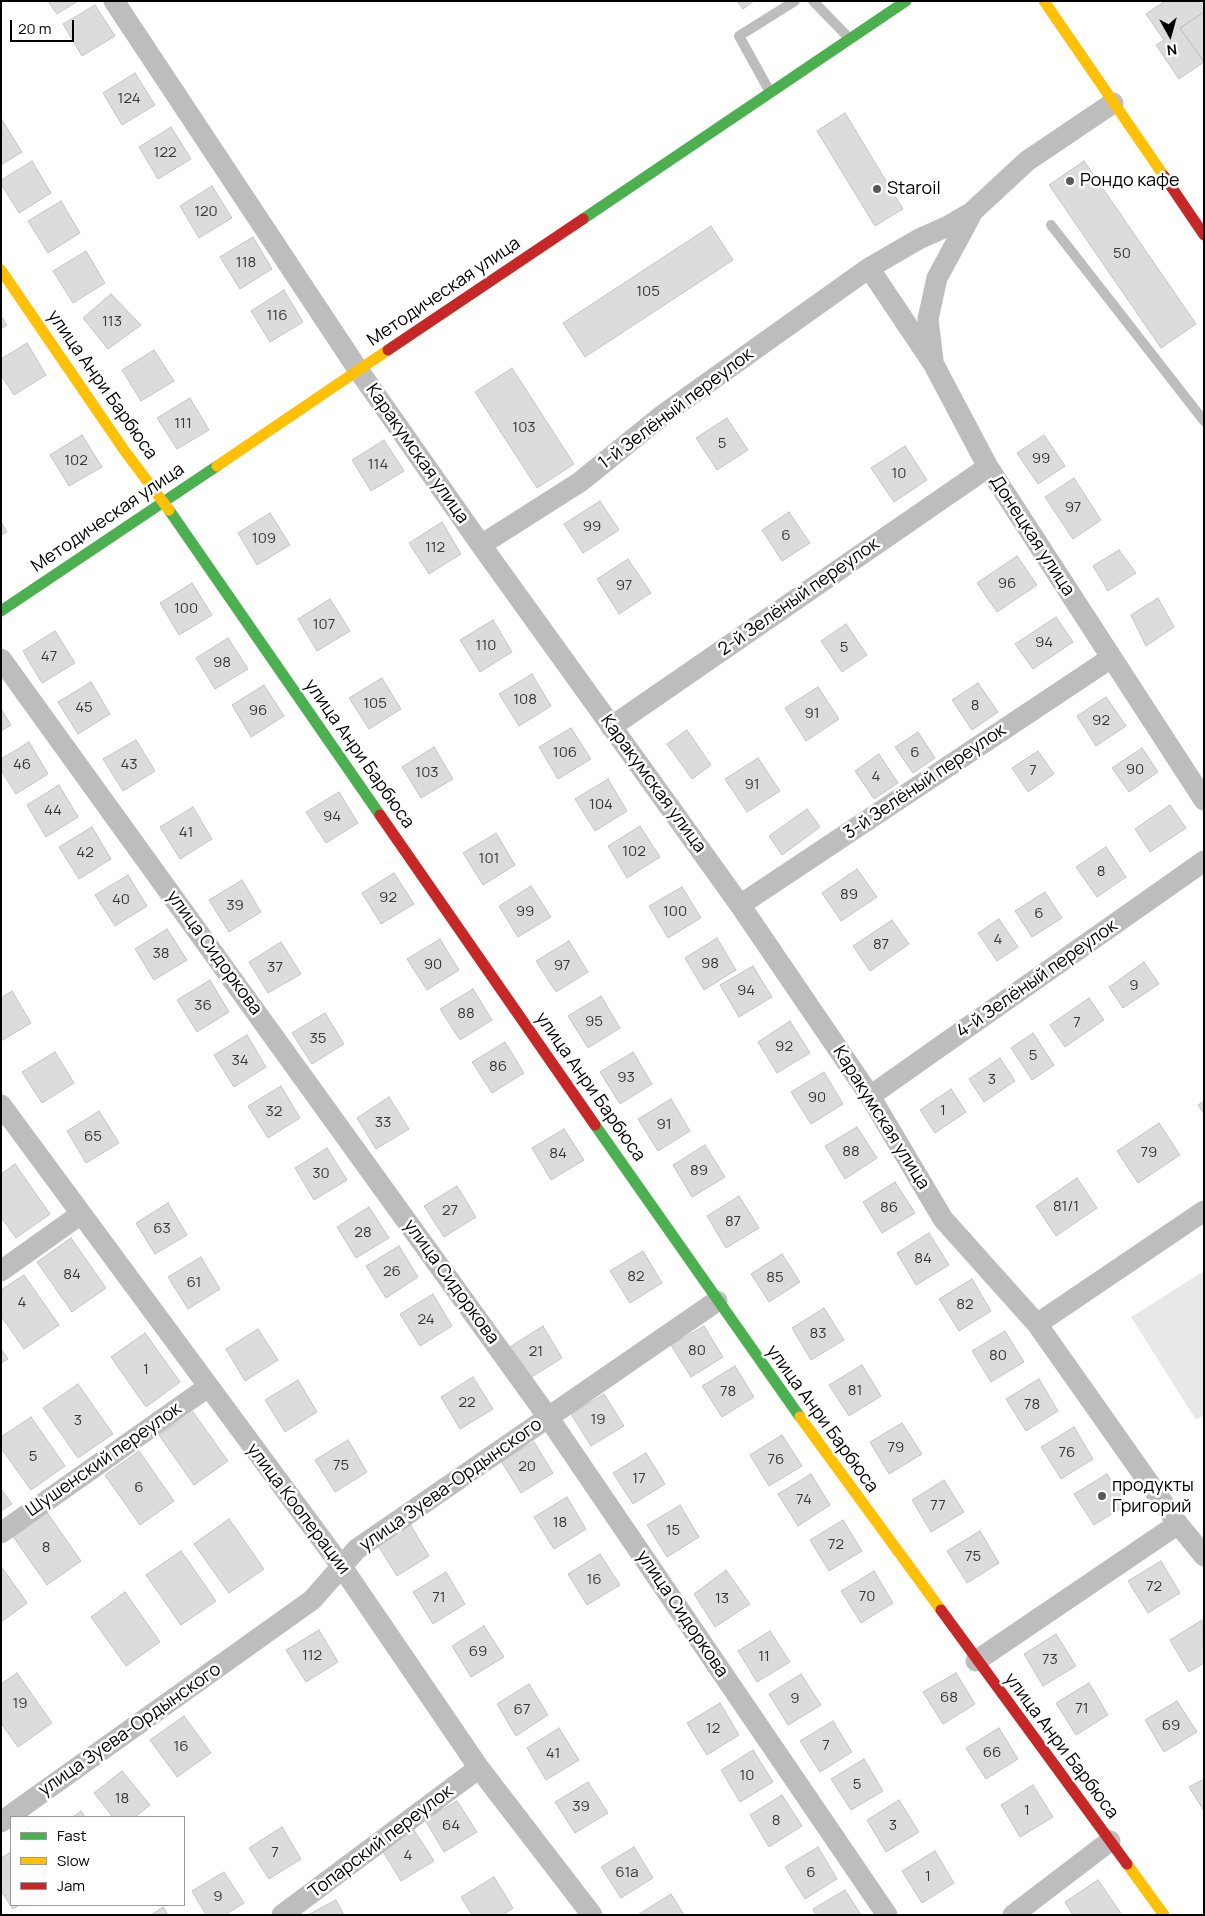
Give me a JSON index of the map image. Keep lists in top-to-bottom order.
{
  "streets": {
    "street": [
      "Методическая улица",
      "улица Анри Барбюса",
      "1-й Зелёный переулок",
      "Каракумская улица",
      "Донецкая улица",
      "2-й Зелёный переулок",
      "3-й Зелёный переулок",
      "улица Сидоркова",
      "4-й Зелёный переулок",
      "Шушенский переулок",
      "улица Зуева-Ордынского",
      "улица Кооперации",
      "Топарский переулок"
    ]
  },
  "crossings": [
    ["Методическая улица", "улица Анри Барбюса"],
    ["Методическая улица", "Каракумская улица"],
    ["улица Анри Барбюса", "улица Зуева-Ордынского"],
    ["1-й Зелёный переулок", "Каракумская улица"],
    ["1-й Зелёный переулок", "Донецкая улица"],
    ["Каракумская улица", "2-й Зелёный переулок"],
    ["Каракумская улица", "3-й Зелёный переулок"],
    ["Каракумская улица", "4-й Зелёный переулок"],
    ["Донецкая улица", "2-й Зелёный переулок"],
    ["Донецкая улица", "3-й Зелёный переулок"],
    ["улица Сидоркова", "улица Зуева-Ордынского"],
    ["Шушенский переулок", "улица Кооперации"],
    ["улица Зуева-Ордынского", "улица Кооперации"],
    ["улица Кооперации", "Топарский переулок"]
  ],
  "places": ["Рондо кафе", "Staroil", "продукты Григорий"],
  "house_numbers": [
    "124",
    "122",
    "120",
    "50",
    "118",
    "105",
    "116",
    "113",
    "111",
    "103",
    "5",
    "99",
    "102",
    "114",
    "10",
    "97",
    "99",
    "6",
    "109",
    "112",
    "96",
    "97",
    "100",
    "107",
    "94",
    "110",
    "5",
    "47",
    "98",
    "108",
    "105",
    "8",
    "45",
    "96",
    "91",
    "92",
    "106",
    "6",
    "46",
    "43",
    "90",
    "7",
    "103",
    "4",
    "91",
    "104",
    "44",
    "94",
    "41",
    "102",
    "42",
    "101",
    "8",
    "89",
    "92",
    "40",
    "39",
    "99",
    "100",
    "6",
    "4",
    "87",
    "38",
    "98",
    "90",
    "97",
    "37",
    "9",
    "94",
    "36",
    "88",
    "95",
    "7",
    "35",
    "92",
    "5",
    "34",
    "86",
    "93",
    "3",
    "90",
    "1",
    "32",
    "33",
    "91",
    "65",
    "88",
    "79",
    "84",
    "89",
    "30",
    "81/1",
    "86",
    "27",
    "87",
    "63",
    "28",
    "84",
    "26",
    "84",
    "82",
    "85",
    "61",
    "4",
    "82",
    "24",
    "83",
    "80",
    "21",
    "80",
    "1",
    "81",
    "78",
    "22",
    "78",
    "19",
    "3",
    "79",
    "76",
    "5",
    "76",
    "75",
    "20",
    "17",
    "6",
    "74",
    "77",
    "18",
    "15",
    "72",
    "8",
    "75",
    "16",
    "72",
    "70",
    "71",
    "13",
    "69",
    "112",
    "11",
    "73",
    "68",
    "9",
    "19",
    "71",
    "67",
    "69",
    "12",
    "7",
    "16",
    "66",
    "41",
    "10",
    "5",
    "18",
    "39",
    "1",
    "8",
    "64",
    "3",
    "7",
    "4",
    "61а",
    "6",
    "1",
    "9"
  ],
  "legend": ["Fast", "Slow", "Jam"],
  "scale_bar": "20 m",
  "north": "bottom"
}
